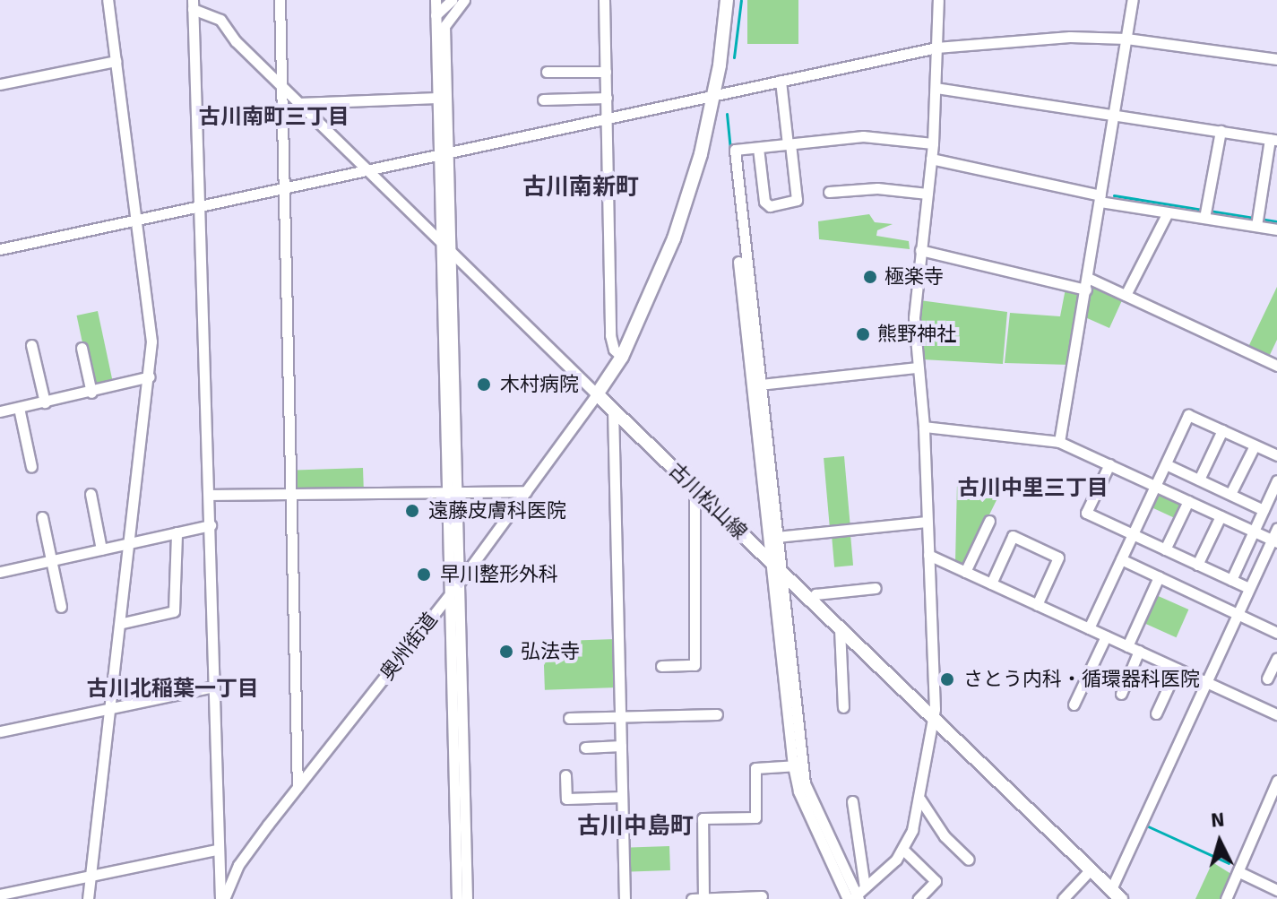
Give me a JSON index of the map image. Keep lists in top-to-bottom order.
{
  "streets": {
    "main road": ["古川松山線"],
    "street": ["奥州街道"]
  },
  "crossings": [
    ["古川松山線", "奥州街道"]
  ],
  "districts": [
    "古川南町三丁目",
    "古川南新町",
    "古川中里三丁目",
    "古川北稲葉一丁目",
    "古川中島町"
  ],
  "places": [
    "極楽寺",
    "熊野神社",
    "木村病院",
    "遠藤皮膚科医院",
    "早川整形外科",
    "弘法寺",
    "さとう内科・循環器科医院"
  ],
  "north": "top"
}
